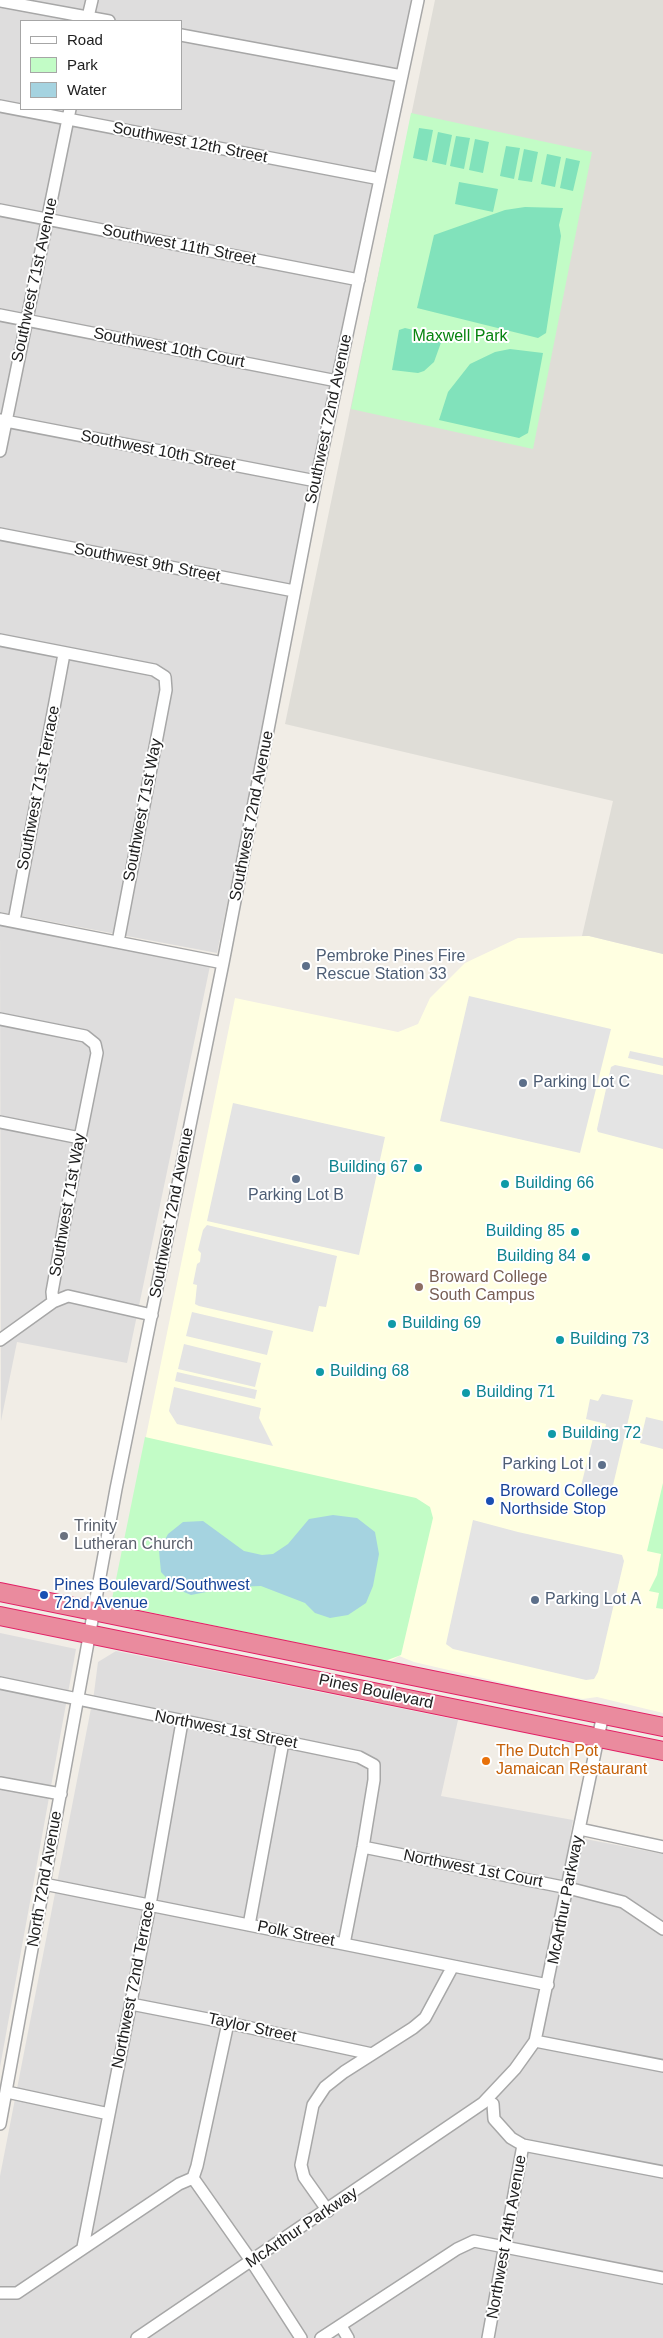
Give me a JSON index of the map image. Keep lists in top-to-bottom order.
{
  "streets": {
    "highway": ["Pines Boulevard"],
    "street": [
      "Southwest 12th Street",
      "Southwest 11th Street",
      "Southwest 71st Avenue",
      "Southwest 10th Court",
      "Southwest 72nd Avenue",
      "Southwest 10th Street",
      "Southwest 9th Street",
      "Southwest 71st Terrace",
      "Southwest 71st Way",
      "Northwest 1st Street",
      "Northwest 1st Court",
      "North 72nd Avenue",
      "McArthur Parkway",
      "Polk Street",
      "Northwest 72nd Terrace",
      "Taylor Street",
      "Northwest 74th Avenue"
    ]
  },
  "crossings": [
    ["Southwest 12th Street", "Southwest 71st Avenue"],
    ["Southwest 12th Street", "Southwest 72nd Avenue"],
    ["Southwest 11th Street", "Southwest 71st Avenue"],
    ["Southwest 11th Street", "Southwest 72nd Avenue"],
    ["Southwest 71st Avenue", "Southwest 10th Court"],
    ["Southwest 71st Avenue", "Southwest 10th Street"],
    ["Southwest 10th Court", "Southwest 72nd Avenue"],
    ["Southwest 72nd Avenue", "Southwest 10th Street"],
    ["Southwest 72nd Avenue", "Southwest 9th Street"],
    ["Southwest 72nd Avenue", "Pines Boulevard"],
    ["Southwest 72nd Avenue", "North 72nd Avenue"],
    ["Southwest 71st Terrace", "Southwest 71st Way"],
    ["Pines Boulevard", "North 72nd Avenue"],
    ["Pines Boulevard", "McArthur Parkway"],
    ["Northwest 1st Street", "Northwest 1st Court"],
    ["Northwest 1st Street", "North 72nd Avenue"],
    ["Northwest 1st Street", "Northwest 72nd Terrace"],
    ["Northwest 1st Court", "McArthur Parkway"],
    ["North 72nd Avenue", "Polk Street"],
    ["McArthur Parkway", "Polk Street"],
    ["McArthur Parkway", "Northwest 74th Avenue"],
    ["Polk Street", "Northwest 72nd Terrace"],
    ["Northwest 72nd Terrace", "Taylor Street"]
  ],
  "parks": ["Maxwell Park"],
  "places": [
    "Pembroke Pines Fire Rescue Station 33",
    "Parking Lot C",
    "Building 67",
    "Parking Lot B",
    "Building 66",
    "Building 85",
    "Building 84",
    "Broward College South Campus",
    "Building 69",
    "Building 73",
    "Building 68",
    "Building 71",
    "Building 72",
    "Parking Lot I",
    "Broward College Northside Stop",
    "Trinity Lutheran Church",
    "Pines Boulevard/Southwest 72nd Avenue",
    "Parking Lot A",
    "The Dutch Pot Jamaican Restaurant"
  ],
  "legend": ["Road", "Park", "Water"]
}
